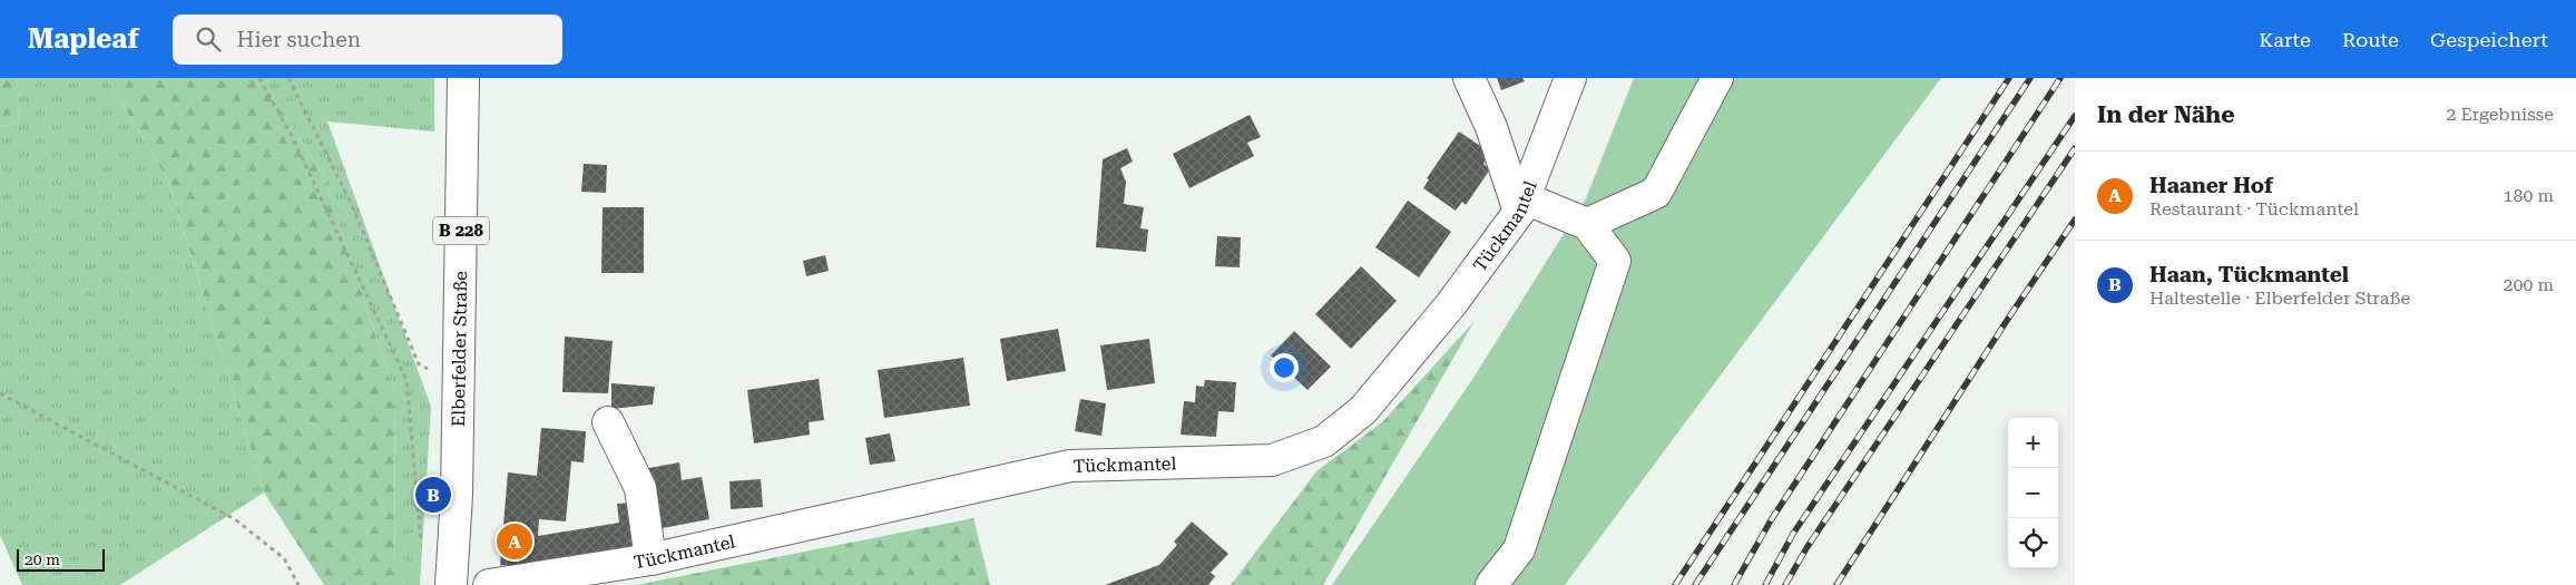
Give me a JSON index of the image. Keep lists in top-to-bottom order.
{
  "streets": {
    "street": ["Tückmantel", "B 228", "Elberfelder Straße"]
  },
  "scale_bar": "20 m",
  "page": {
    "header": "Mapleaf",
    "search": "Hier suchen",
    "nav": ["Karte", "Route", "Gespeichert"],
    "heading": ["In der Nähe", "2 Ergebnisse"],
    "list": [
      {
        "mark": "A",
        "name": "Haaner Hof",
        "note": "Restaurant · Tückmantel",
        "value": "180 m"
      },
      {
        "mark": "B",
        "name": "Haan, Tückmantel",
        "note": "Haltestelle · Elberfelder Straße",
        "value": "200 m"
      }
    ],
    "map_buttons": ["+", "−"],
    "pins": ["B", "A"],
    "scale": "20 m"
  }
}
